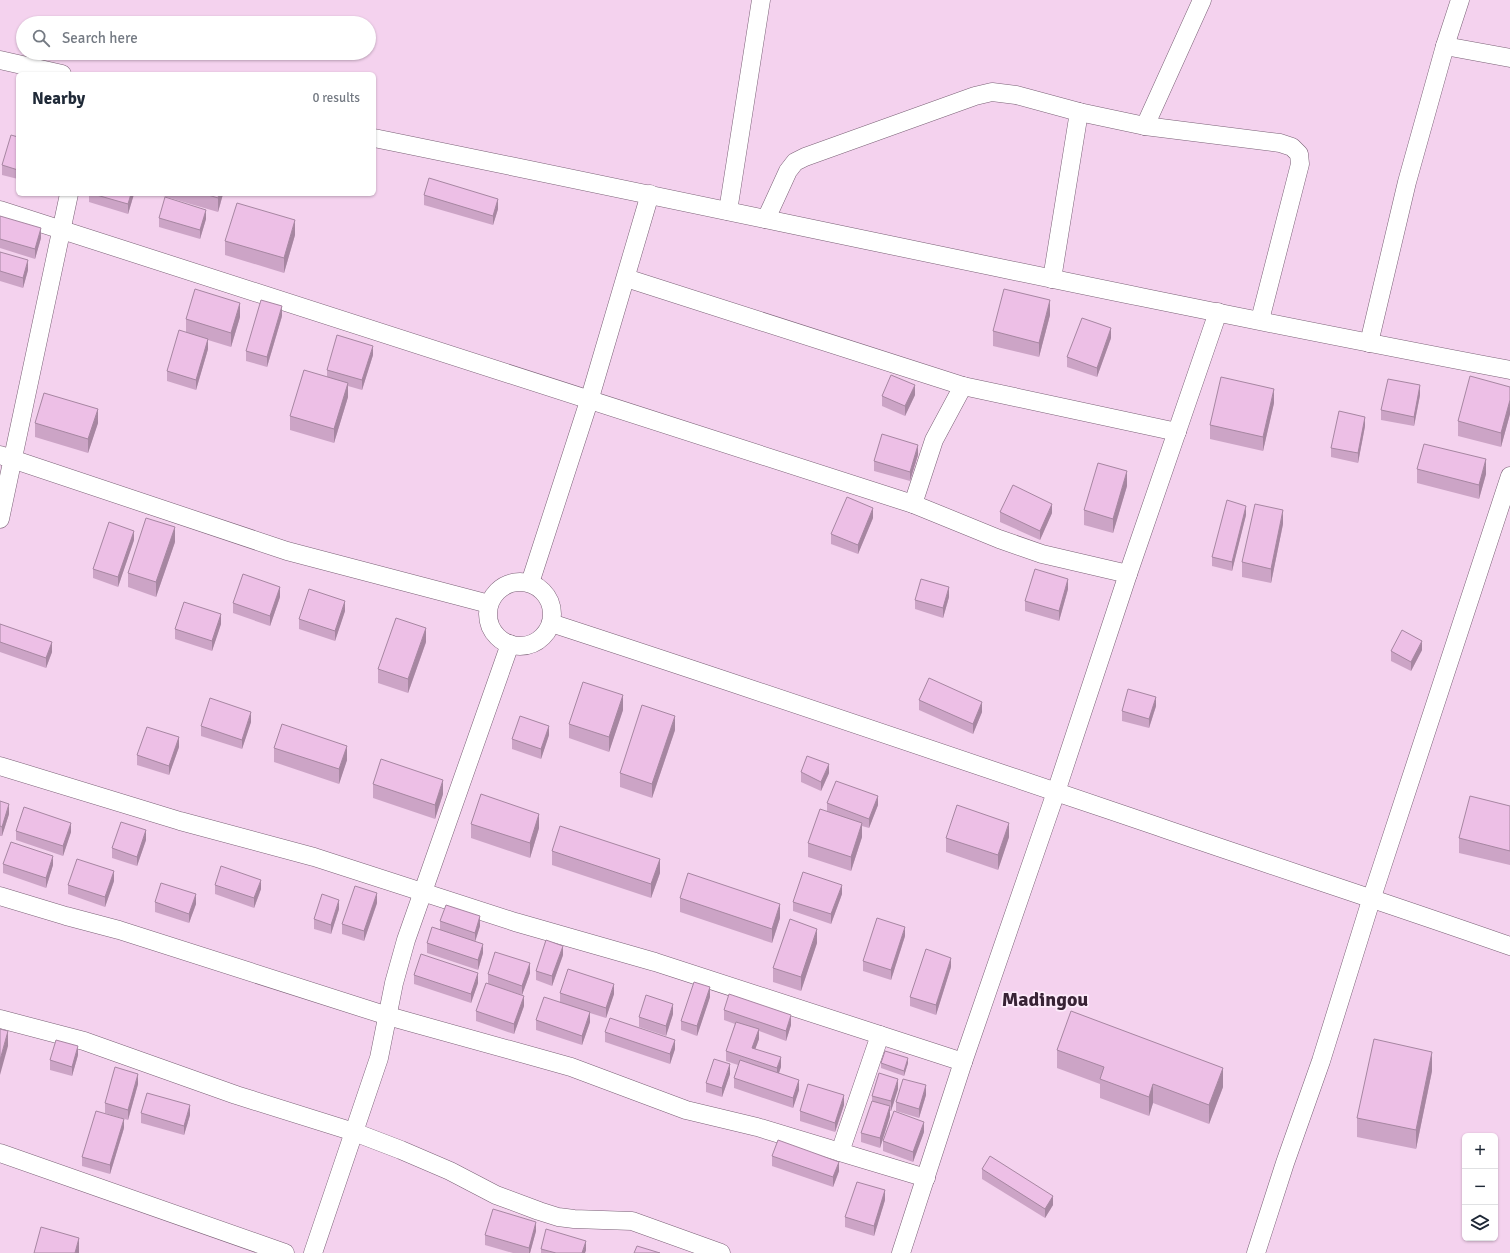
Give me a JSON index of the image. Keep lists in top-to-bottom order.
{
  "districts": ["Madingou"],
  "page": {
    "search": "Search here",
    "heading": ["Nearby", "0 results"],
    "map_buttons": ["+", "−"]
  }
}
